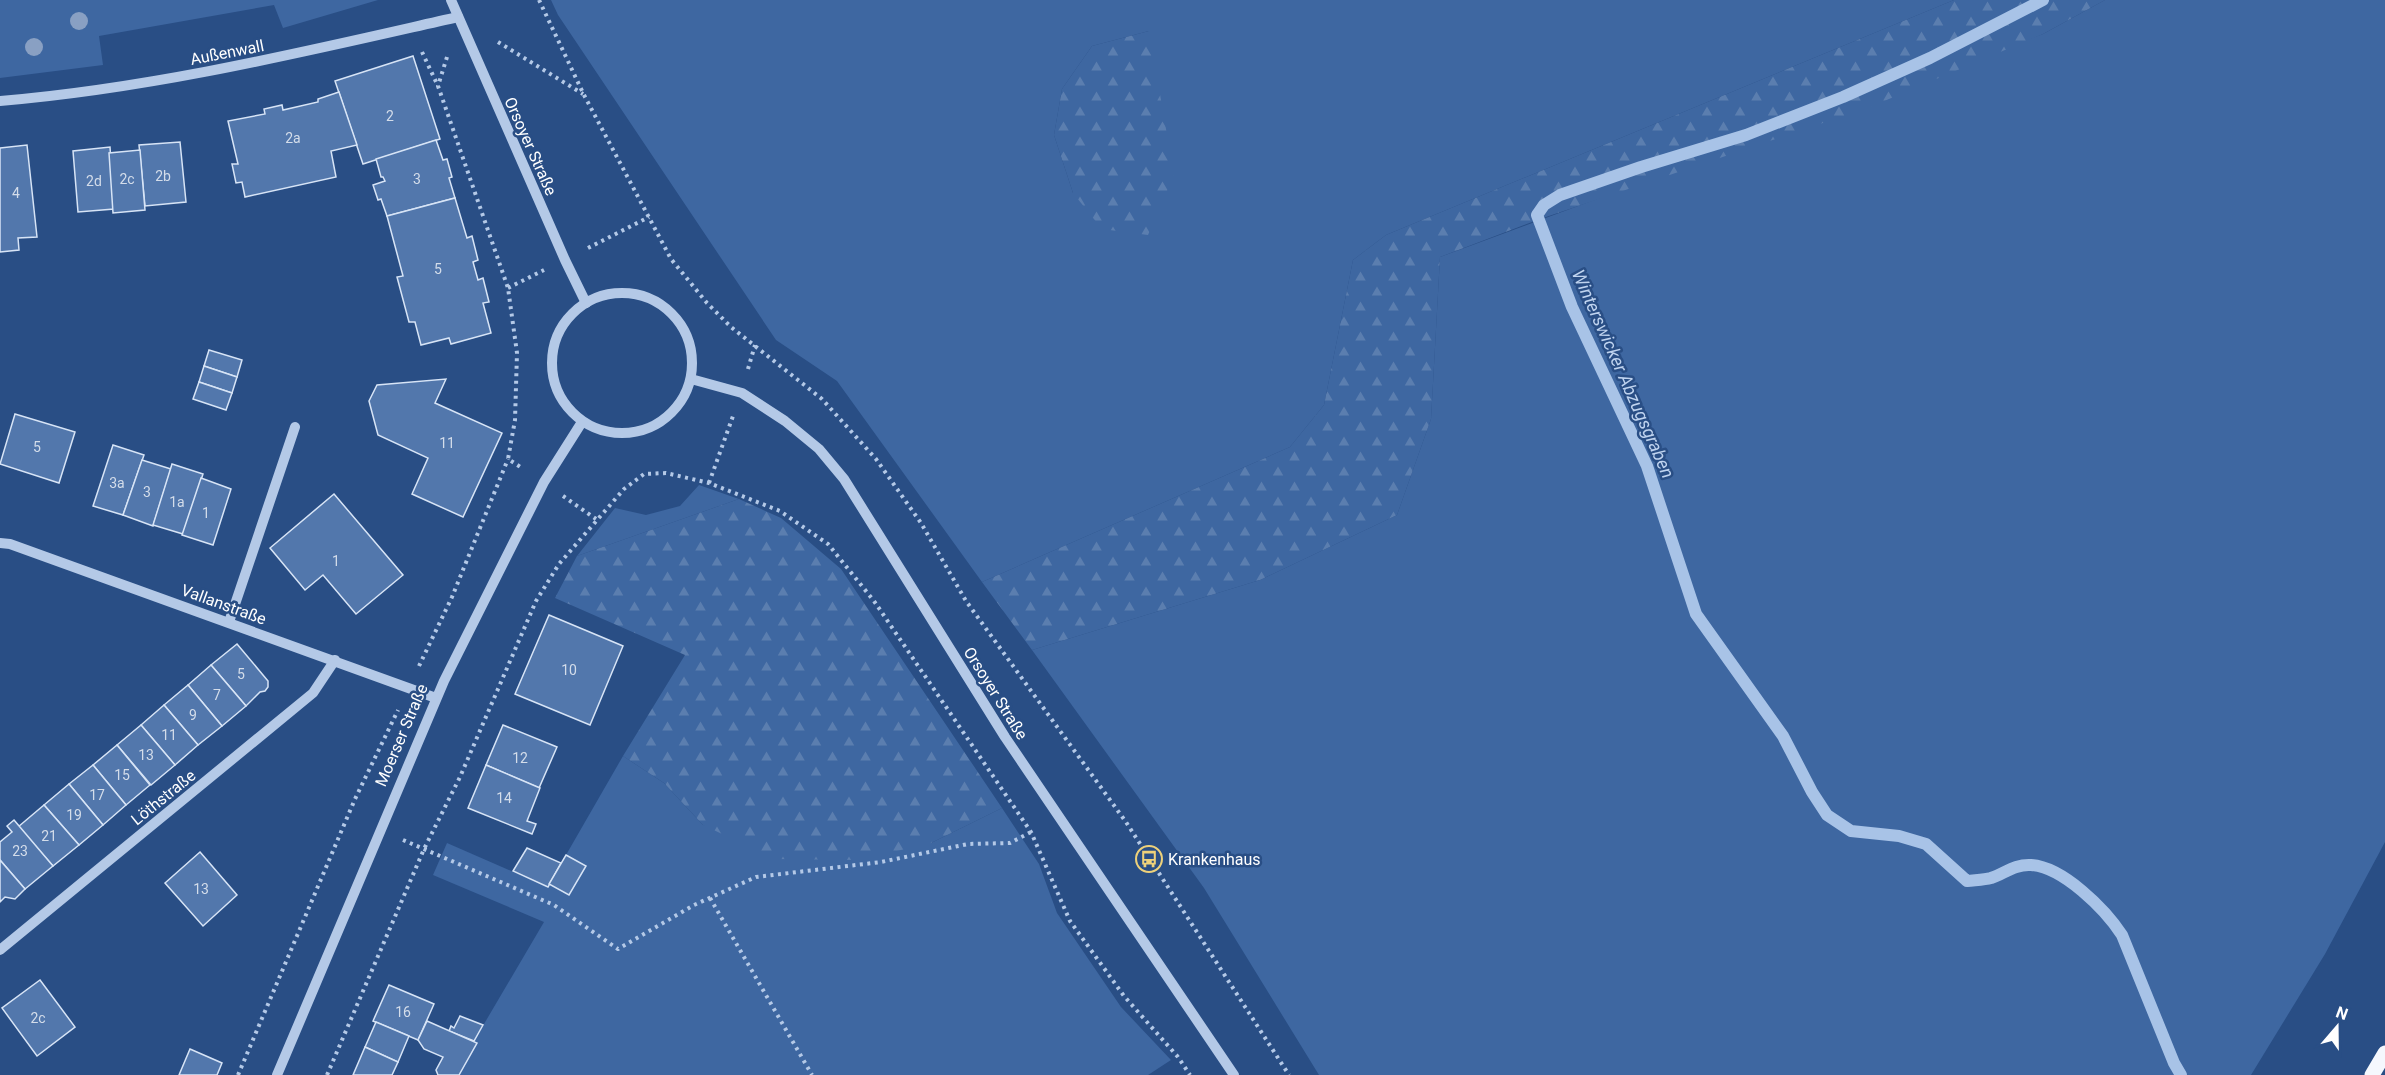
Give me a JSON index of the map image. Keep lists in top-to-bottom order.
{
  "streets": {
    "street": [
      "Außenwall",
      "Orsoyer Straße",
      "Vallanstraße",
      "Moerser Straße",
      "Löthstraße"
    ]
  },
  "crossings": [
    ["Außenwall", "Orsoyer Straße"],
    ["Orsoyer Straße", "Moerser Straße"],
    ["Vallanstraße", "Moerser Straße"],
    ["Vallanstraße", "Löthstraße"]
  ],
  "water": ["Winterswicker Abzugsgraben"],
  "places": {
    "bus stop": ["Krankenhaus"]
  },
  "house_numbers": [
    "2",
    "2a",
    "2b",
    "2c",
    "3",
    "2d",
    "4",
    "5",
    "11",
    "5",
    "3a",
    "3",
    "1a",
    "1",
    "1",
    "10",
    "5",
    "7",
    "9",
    "11",
    "13",
    "12",
    "15",
    "17",
    "14",
    "19",
    "21",
    "23",
    "13",
    "16",
    "2c"
  ],
  "north": "top"
}
